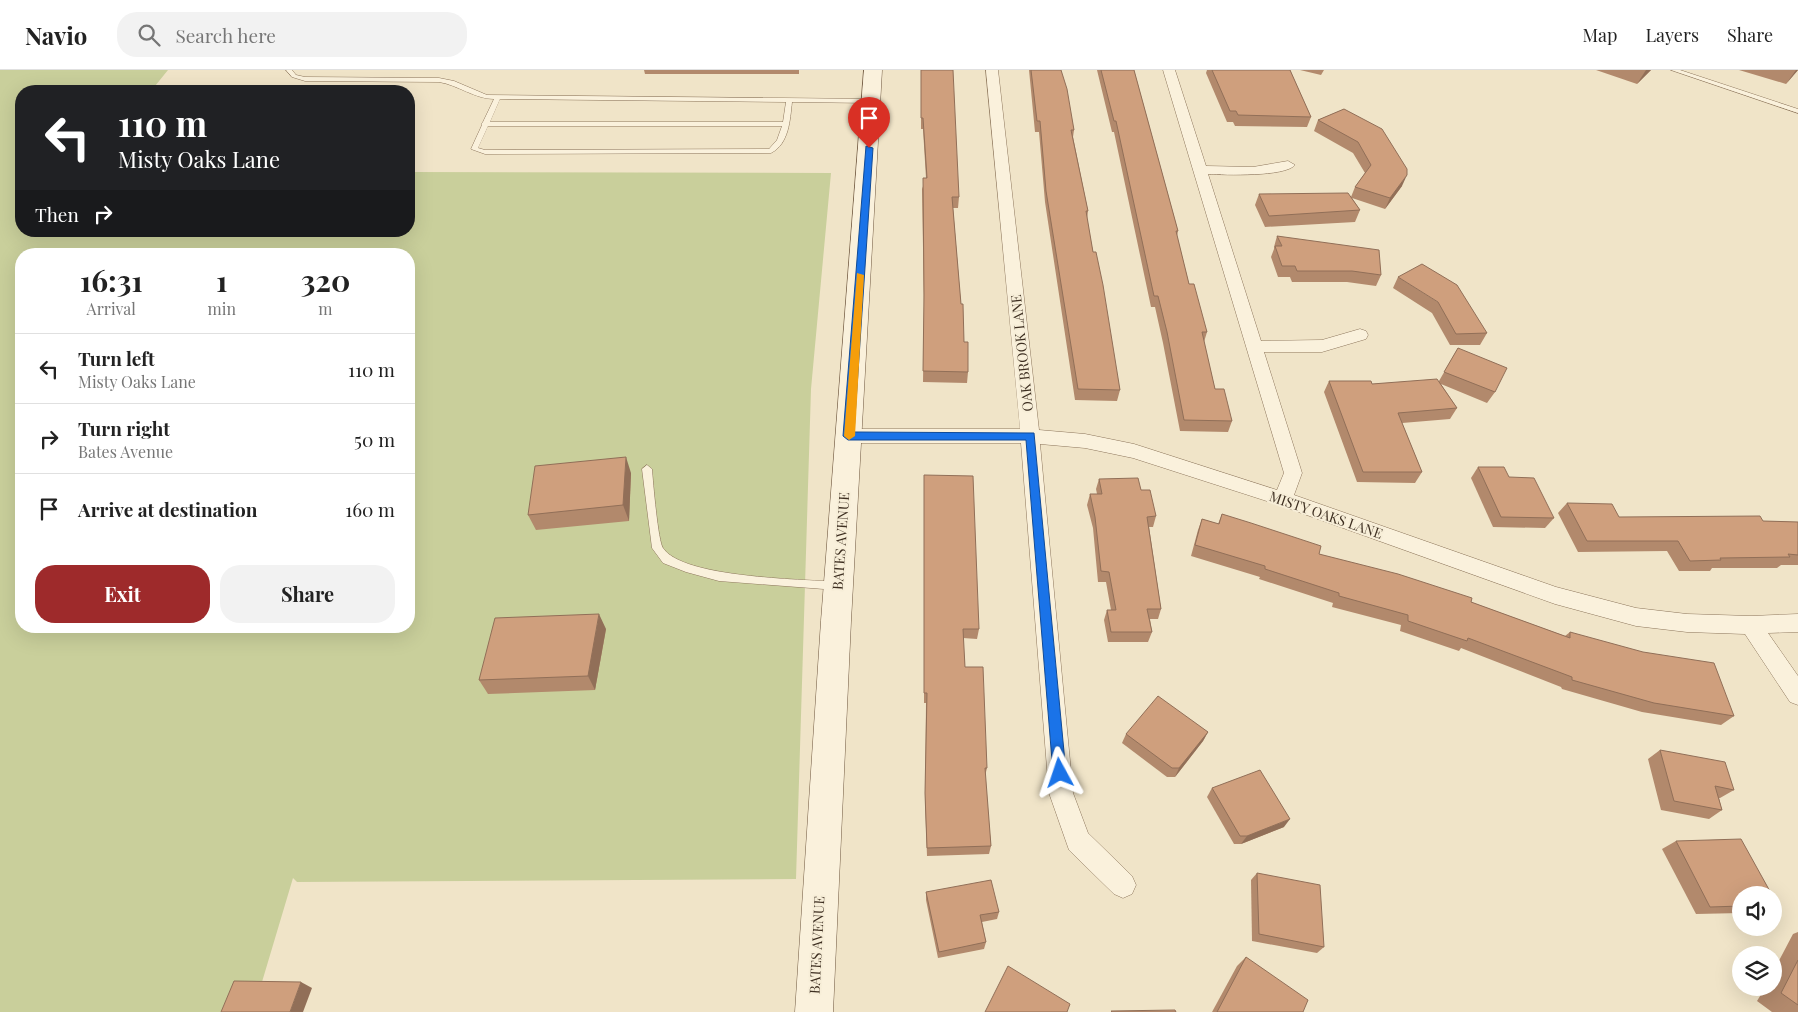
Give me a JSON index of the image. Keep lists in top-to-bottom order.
{
  "streets": {
    "street": ["OAK BROOK LANE", "MISTY OAKS LANE", "BATES AVENUE"]
  },
  "crossings": [
    ["OAK BROOK LANE", "MISTY OAKS LANE"],
    ["MISTY OAKS LANE", "BATES AVENUE"]
  ],
  "page": {
    "header": "Navio",
    "search": "Search here",
    "nav": ["Map", "Layers", "Share"],
    "turn": ["110 m", "Misty Oaks Lane"],
    "then": "Then",
    "eta": [
      "16:31",
      "Arrival",
      "1",
      "min",
      "320",
      "m"
    ],
    "list": [
      {
        "name": "Turn left",
        "note": "Misty Oaks Lane",
        "value": "110 m"
      },
      {
        "name": "Turn right",
        "note": "Bates Avenue",
        "value": "50 m"
      },
      {
        "name": "Arrive at destination",
        "value": "160 m"
      }
    ],
    "buttons": ["Exit", "Share"]
  }
}
